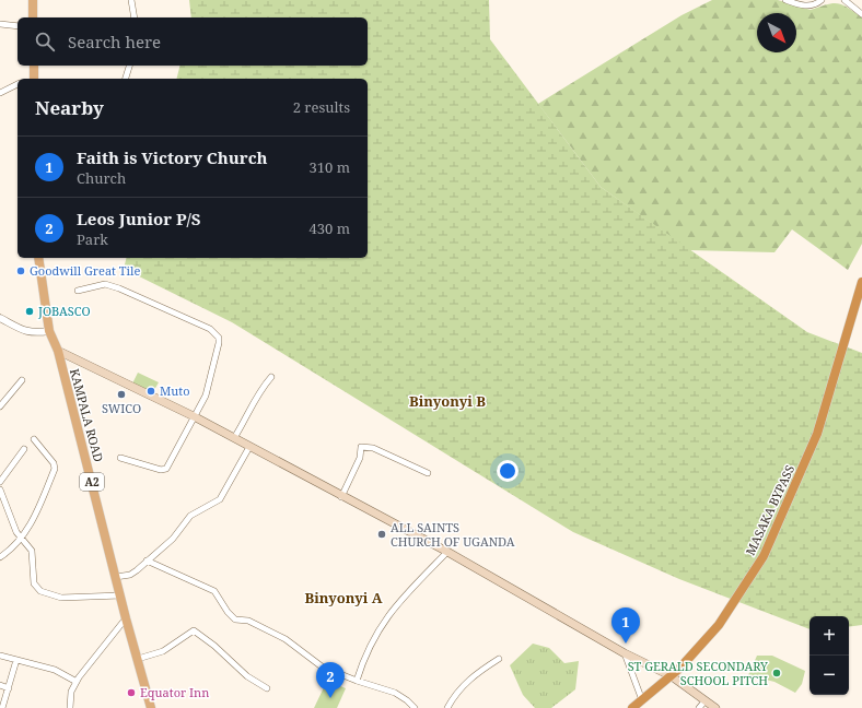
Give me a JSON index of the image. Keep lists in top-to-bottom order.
{
  "streets": {
    "highway": ["MASAKA BYPASS"],
    "main road": ["KAMPALA ROAD", "A2"]
  },
  "districts": ["Binyonyi B", "Binyonyi A"],
  "places": [
    "Goodwill Great Tile",
    "JOBASCO",
    "Muto",
    "SWICO",
    "ALL SAINTS CHURCH OF UGANDA",
    "ST GERALD SECONDARY SCHOOL PITCH",
    "Equator Inn"
  ],
  "north": "bottom right",
  "page": {
    "search": "Search here",
    "heading": ["Nearby", "2 results"],
    "list": [
      {
        "mark": "1",
        "name": "Faith is Victory Church",
        "note": "Church",
        "value": "310 m"
      },
      {
        "mark": "2",
        "name": "Leos Junior P/S",
        "note": "Park",
        "value": "430 m"
      }
    ],
    "pins": ["1", "2"],
    "map_buttons": ["+", "−"]
  }
}
